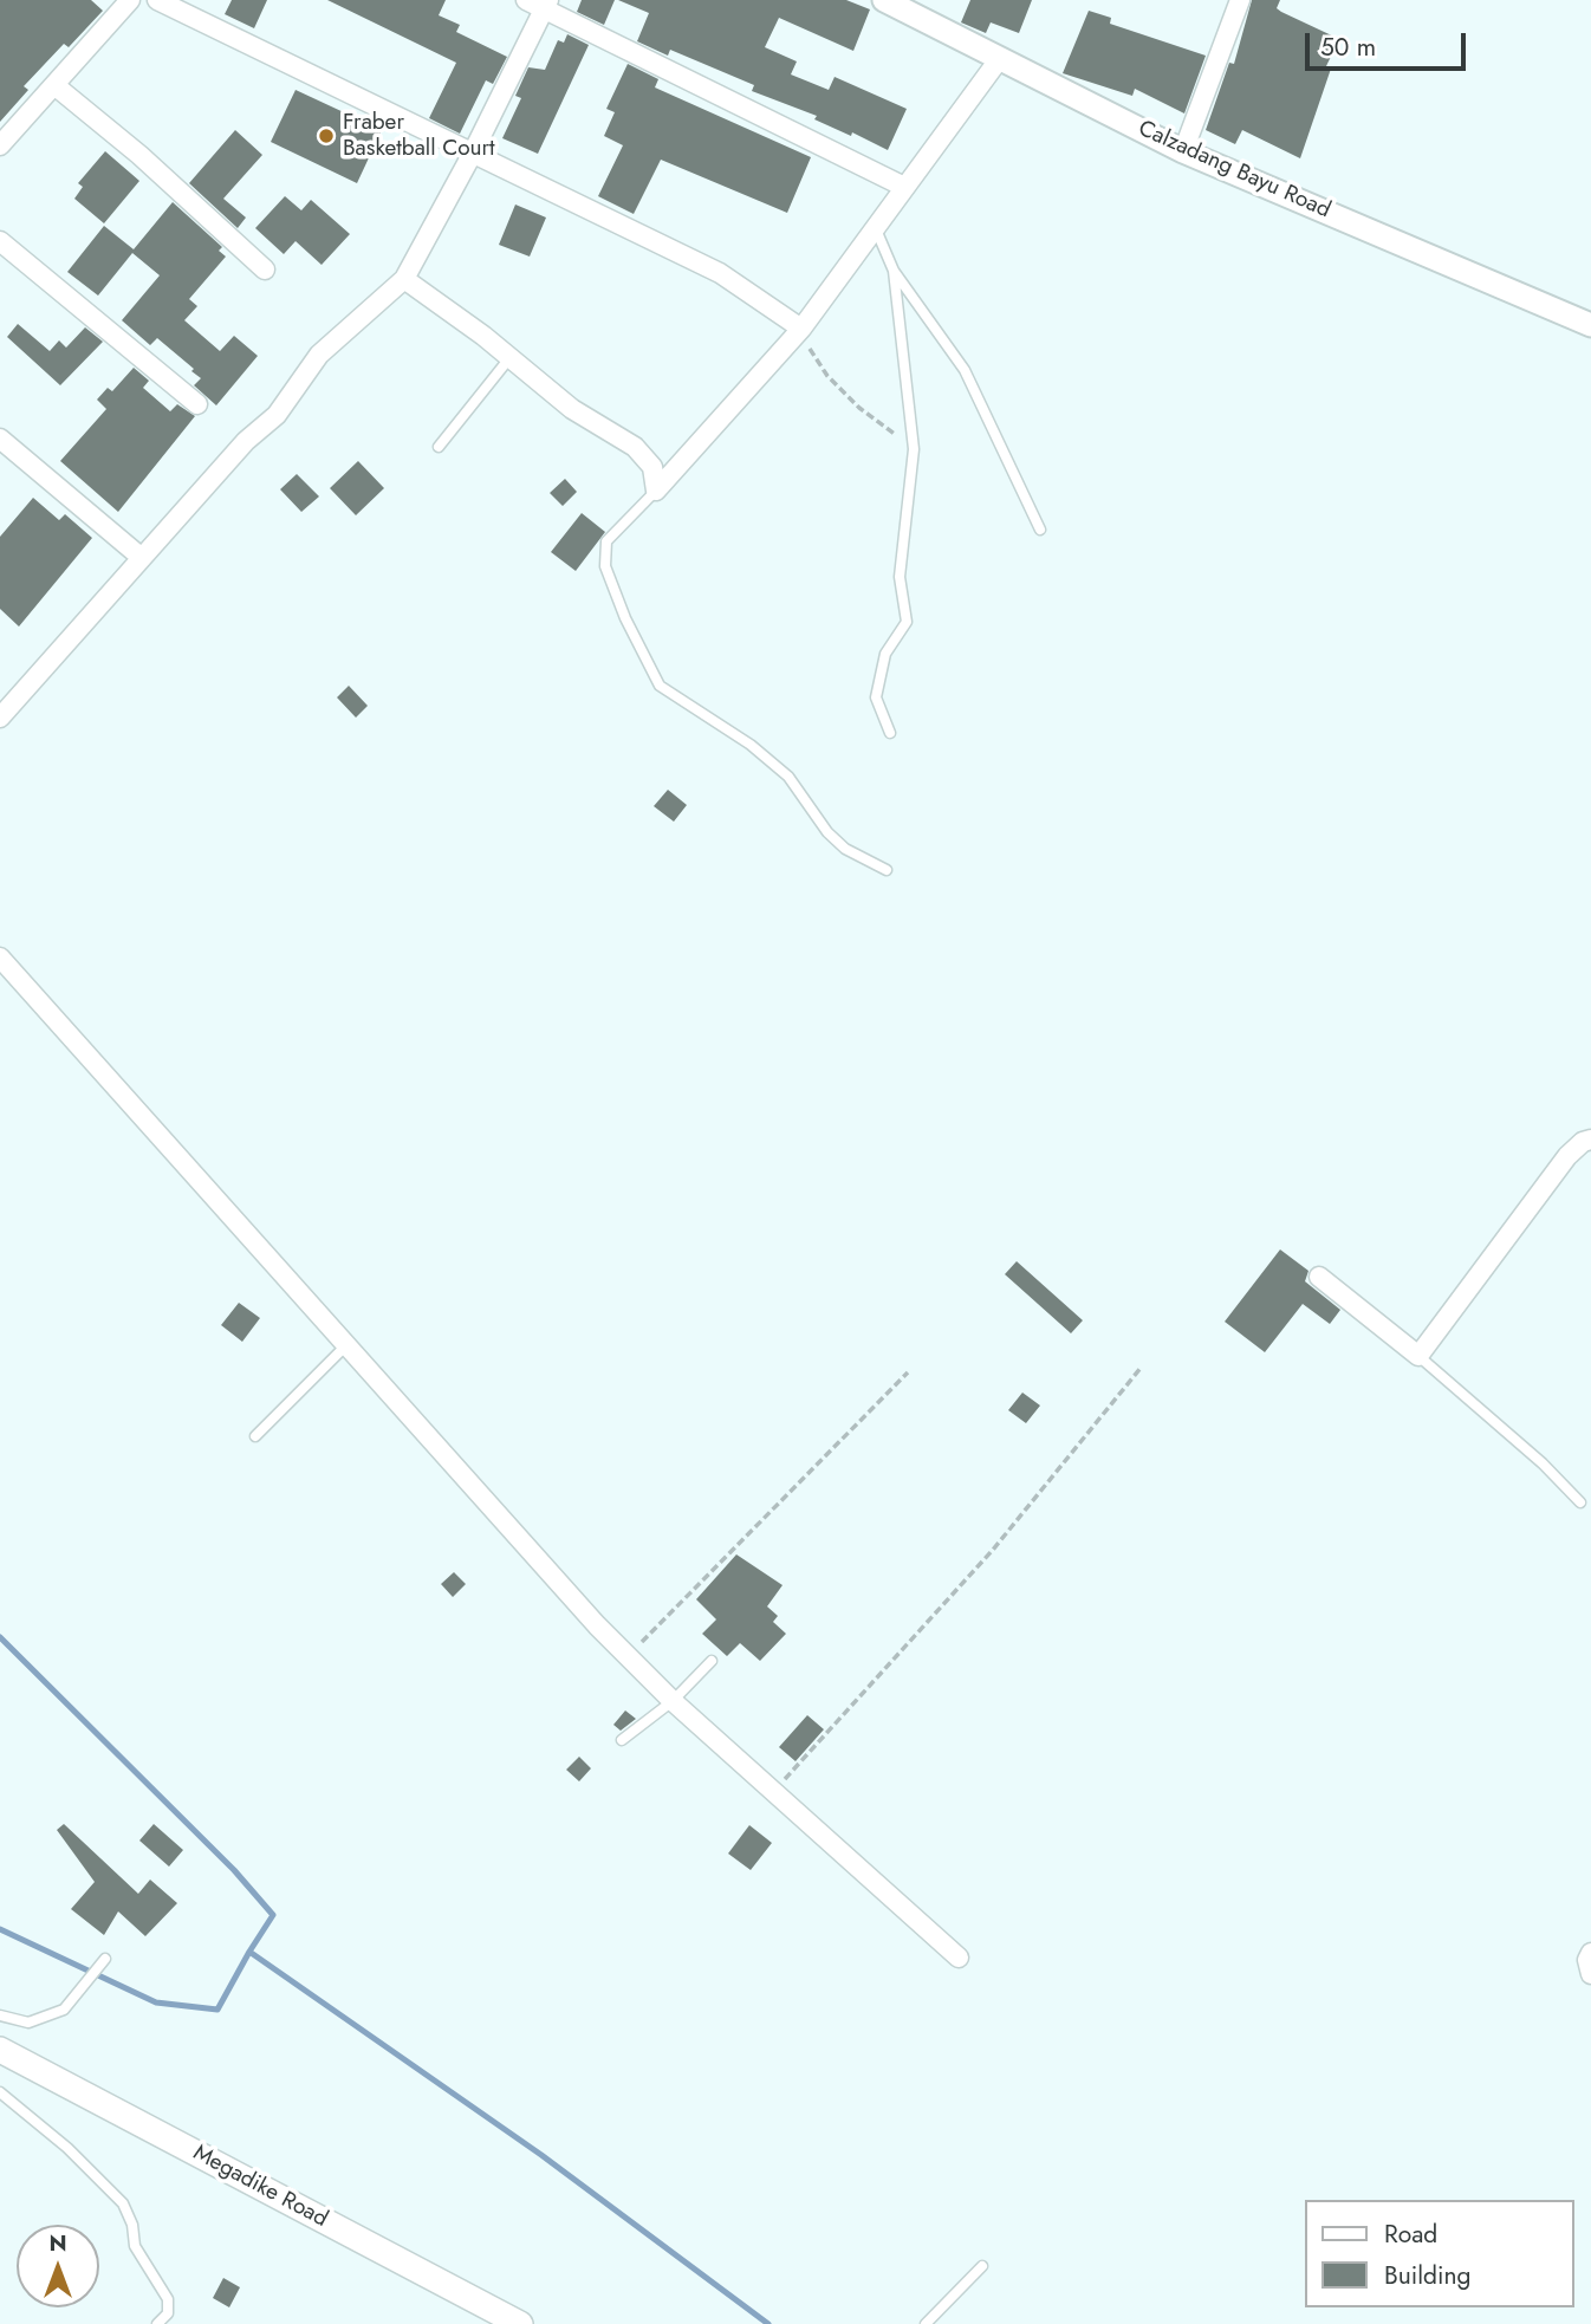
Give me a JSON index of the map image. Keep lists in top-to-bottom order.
{
  "streets": {
    "main road": ["Megadike Road"],
    "street": ["Calzadang Bayu Road"]
  },
  "places": ["Fraber Basketball Court"],
  "legend": ["Road", "Building"],
  "scale_bar": "50 m",
  "north": "top"
}
